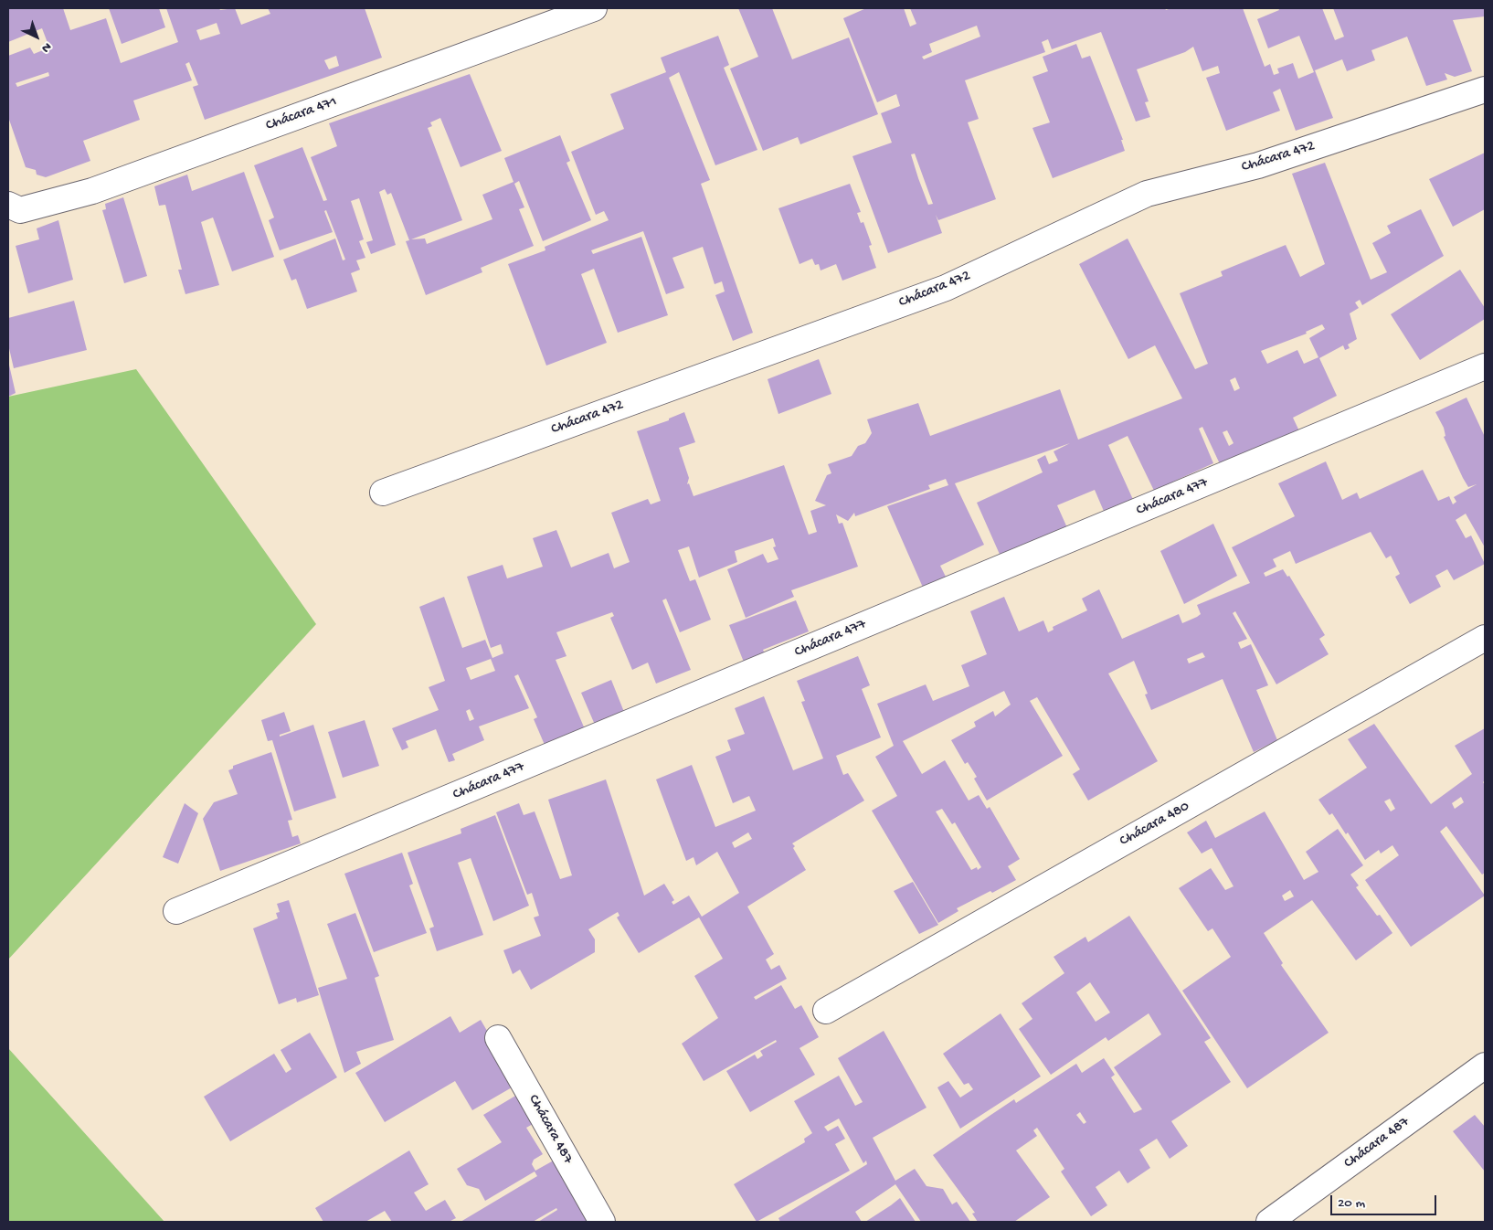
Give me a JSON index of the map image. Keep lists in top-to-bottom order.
{
  "streets": {
    "street": [
      "Chácara 471",
      "Chácara 472",
      "Chácara 477",
      "Chácara 480",
      "Chácara 487"
    ]
  },
  "scale_bar": "20 m",
  "north": "bottom right"
}
